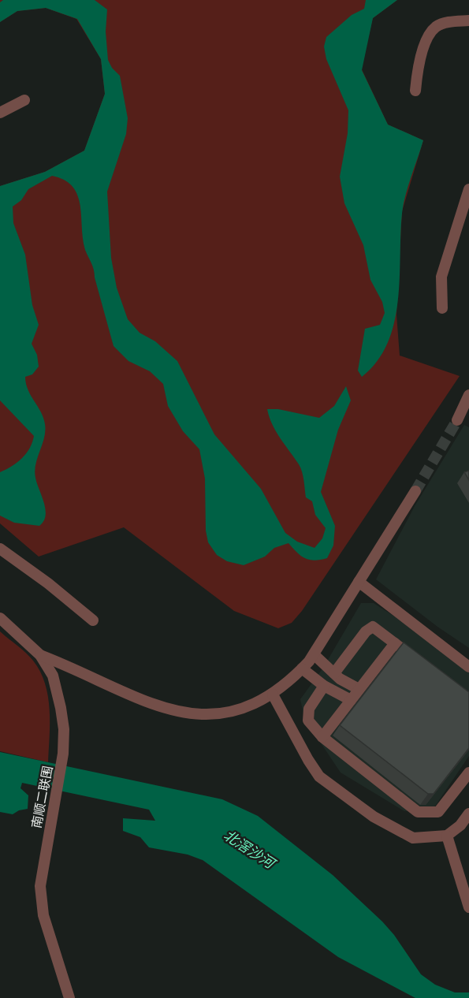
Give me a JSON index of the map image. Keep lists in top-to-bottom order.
{
  "streets": {
    "street": ["南顺二联围"]
  },
  "water": ["北滘沙河"]
}
